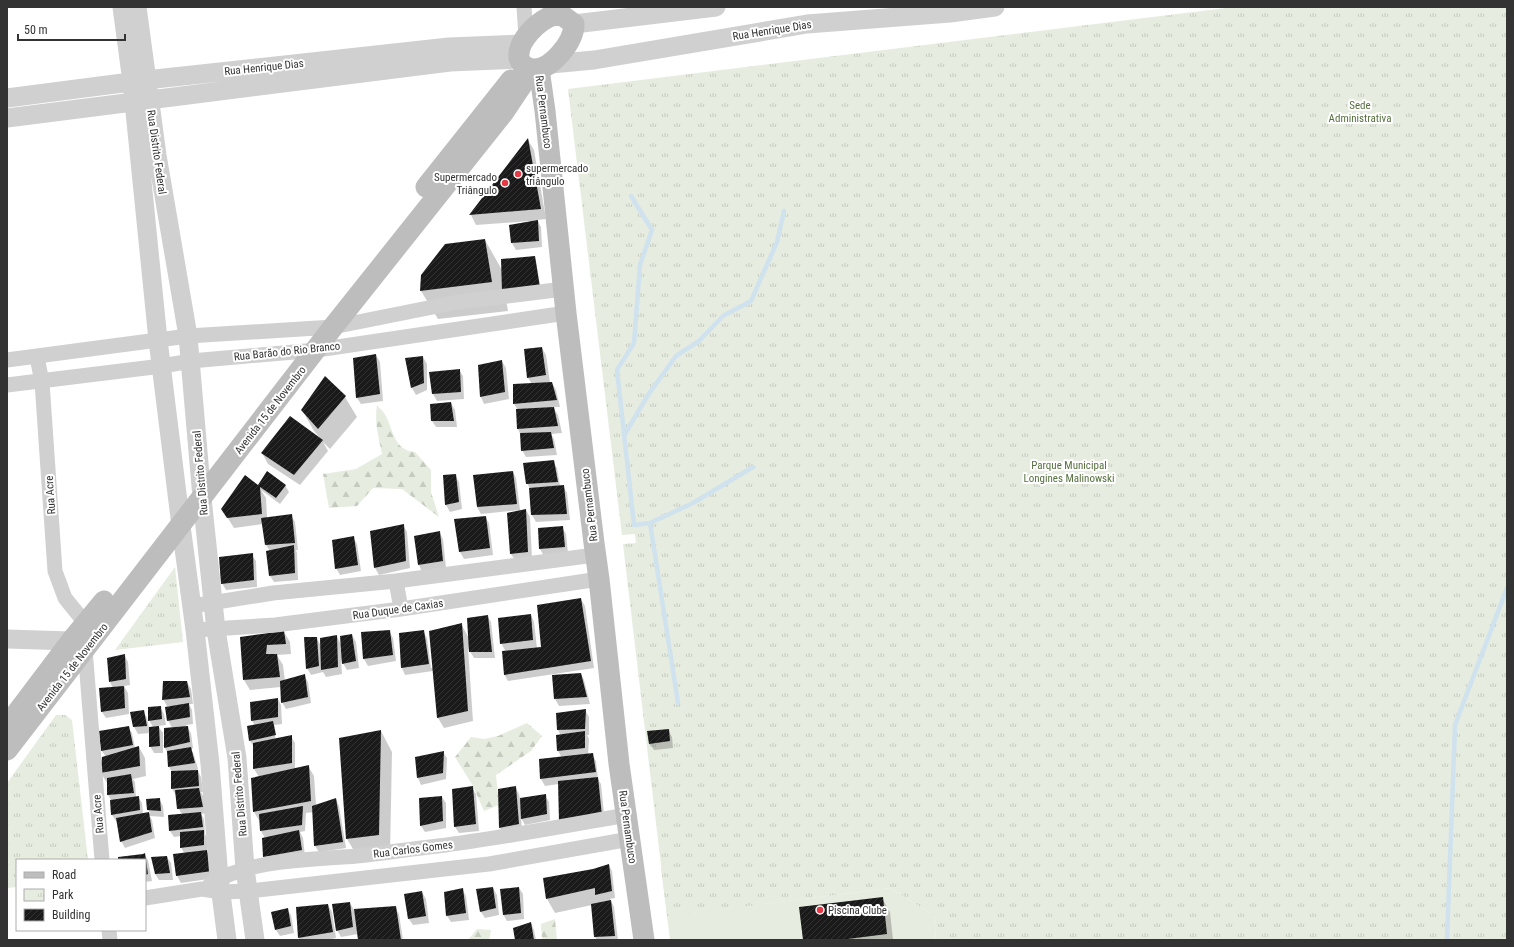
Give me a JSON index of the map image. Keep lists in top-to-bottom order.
{
  "streets": {
    "main road": ["Rua Pernambuco", "Avenida 15 de Novembro"],
    "street": [
      "Rua Henrique Dias",
      "Rua Distrito Federal",
      "Rua Barão do Rio Branco",
      "Rua Acre",
      "Rua Duque de Caxias",
      "Rua Carlos Gomes"
    ]
  },
  "crossings": [
    ["Rua Henrique Dias", "Rua Pernambuco"],
    ["Rua Henrique Dias", "Rua Distrito Federal"],
    ["Rua Henrique Dias", "Avenida 15 de Novembro"],
    ["Rua Pernambuco", "Rua Barão do Rio Branco"],
    ["Rua Pernambuco", "Avenida 15 de Novembro"],
    ["Rua Pernambuco", "Rua Duque de Caxias"],
    ["Rua Pernambuco", "Rua Carlos Gomes"],
    ["Rua Distrito Federal", "Rua Barão do Rio Branco"],
    ["Rua Distrito Federal", "Avenida 15 de Novembro"],
    ["Rua Distrito Federal", "Rua Duque de Caxias"],
    ["Rua Distrito Federal", "Rua Carlos Gomes"],
    ["Rua Barão do Rio Branco", "Avenida 15 de Novembro"],
    ["Rua Barão do Rio Branco", "Rua Acre"],
    ["Avenida 15 de Novembro", "Rua Acre"]
  ],
  "parks": ["Sede Administrativa", "Parque Municipal Longines Malinowski"],
  "places": ["supermercado triângulo", "Supermercado Triângulo", "Piscina Clube"],
  "legend": ["Road", "Park", "Building"],
  "scale_bar": "50 m"
}
